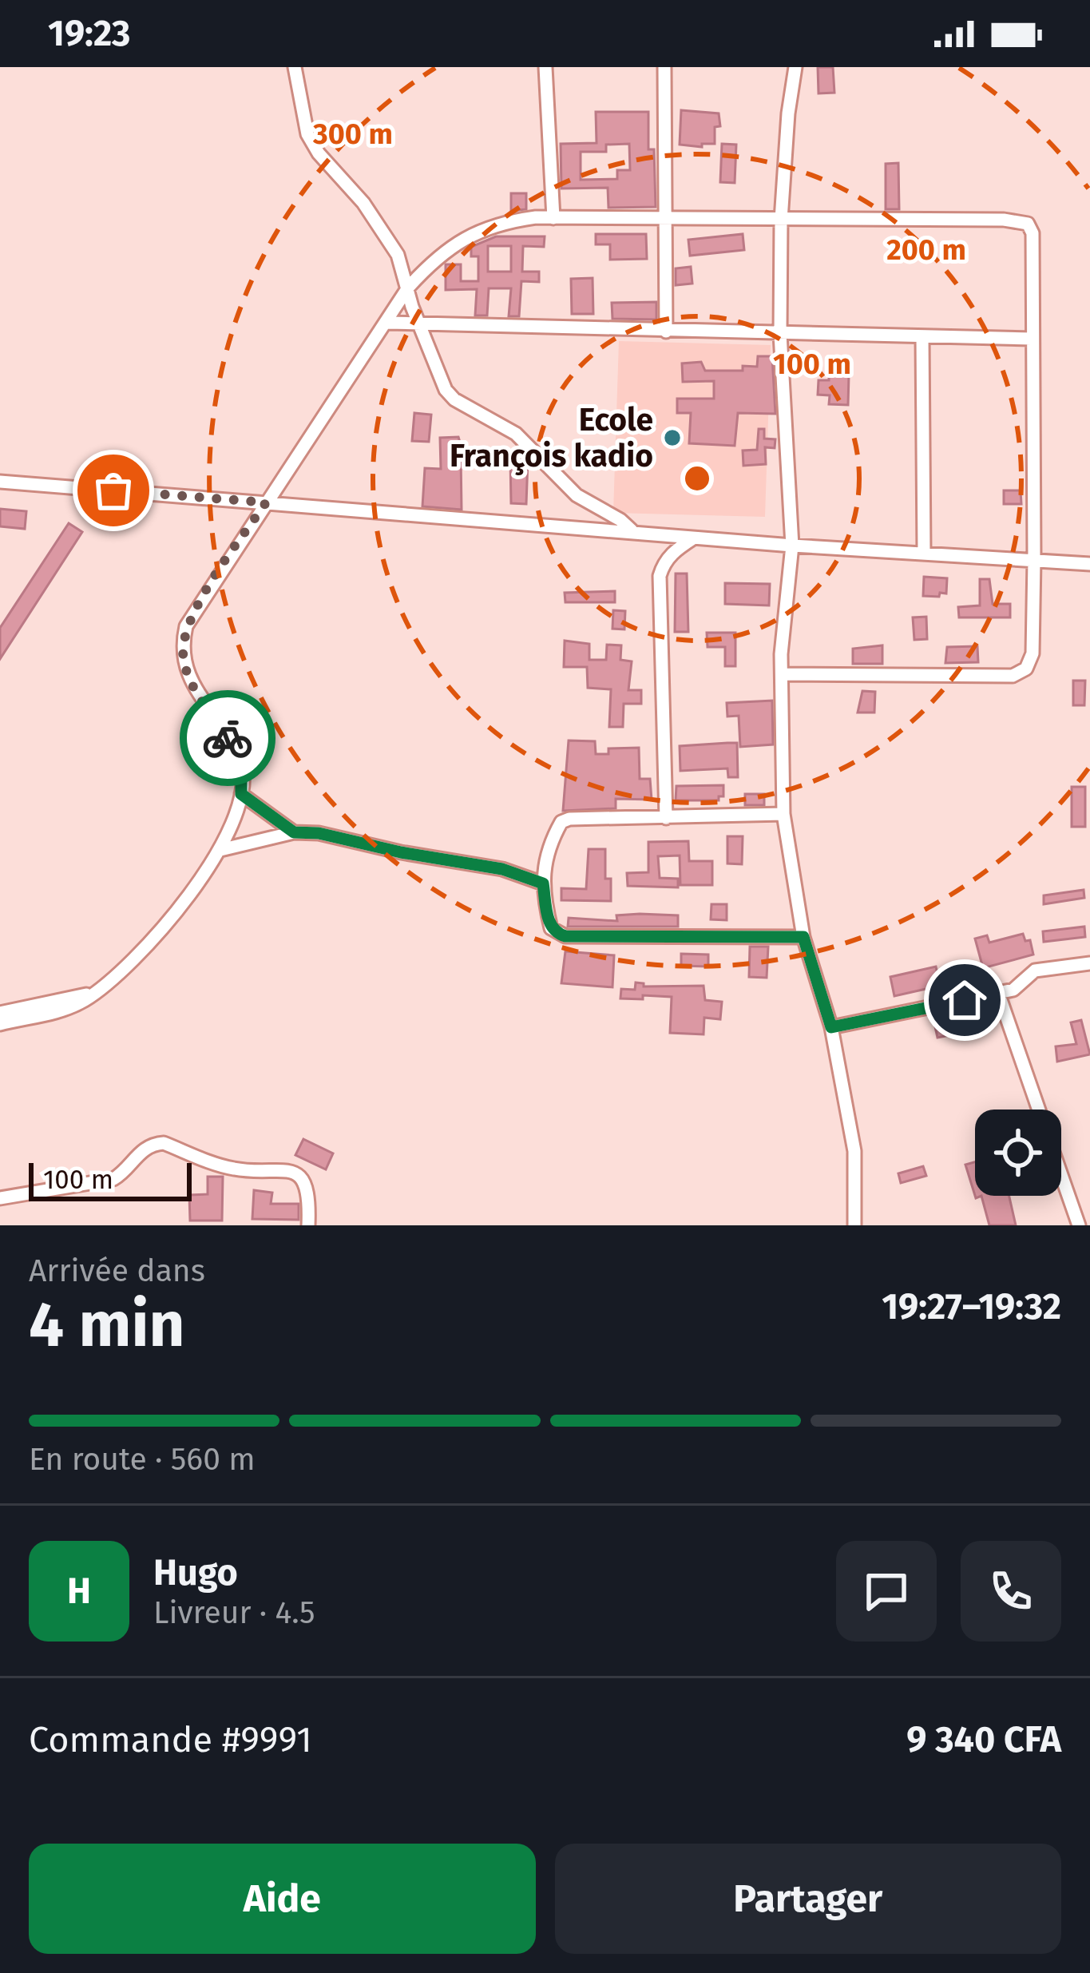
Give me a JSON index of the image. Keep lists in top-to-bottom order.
{
  "places": ["Ecole François kadio"],
  "scale_bar": "100 m",
  "page": {
    "status": "19:23",
    "scale": "100 m",
    "heading": ["4 min", "Arrivée dans", "19:27–19:32"],
    "panel": [
      "Hugo",
      "Livreur · 4.5",
      "Commande #9991",
      "9 340 CFA"
    ],
    "bar": "En route · 560 m",
    "round": "H",
    "buttons": ["Aide", "Partager"]
  },
  "rings": ["300 m", "200 m", "100 m"]
}
